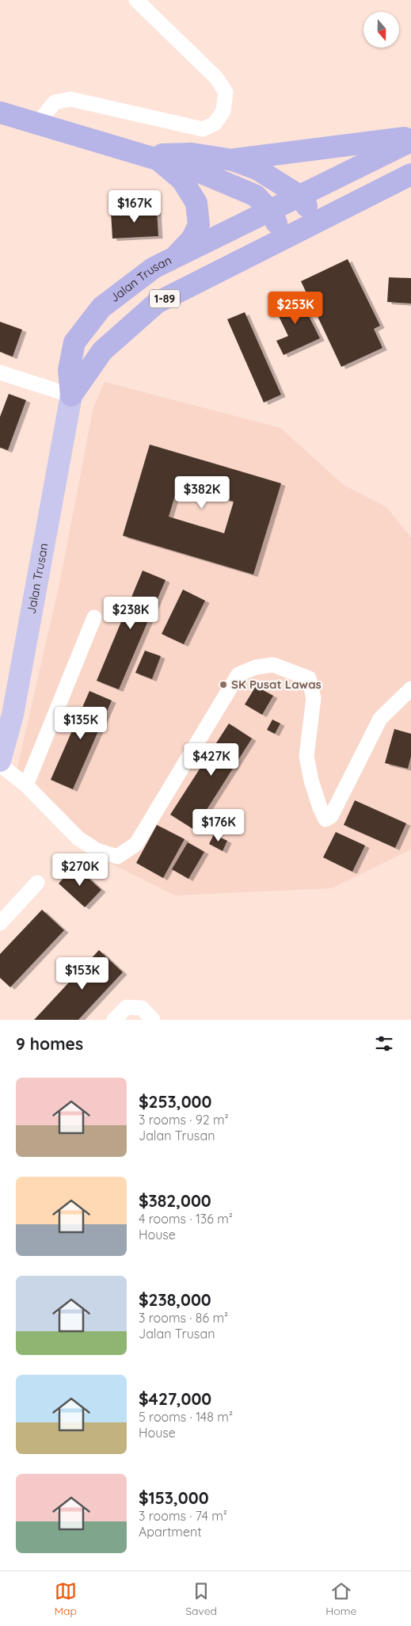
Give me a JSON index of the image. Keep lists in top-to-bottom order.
{
  "streets": {
    "highway": ["Jalan Trusan", "1-89"]
  },
  "places": ["SK Pusat Lawas"],
  "north": "bottom",
  "page": {
    "price": [
      "$167K",
      "$253K",
      "$382K",
      "$238K",
      "$135K",
      "$427K",
      "$176K",
      "$270K",
      "$153K"
    ],
    "heading": "9 homes",
    "list": [
      {
        "name": "$253,000",
        "note": "3 rooms · 92 m² · Jalan Trusan"
      },
      {
        "name": "$382,000",
        "note": "4 rooms · 136 m² · House"
      },
      {
        "name": "$238,000",
        "note": "3 rooms · 86 m² · Jalan Trusan"
      },
      {
        "name": "$427,000",
        "note": "5 rooms · 148 m² · House"
      },
      {
        "name": "$153,000",
        "note": "3 rooms · 74 m² · Apartment"
      }
    ],
    "tabs": ["Map", "Saved", "Home"]
  }
}
